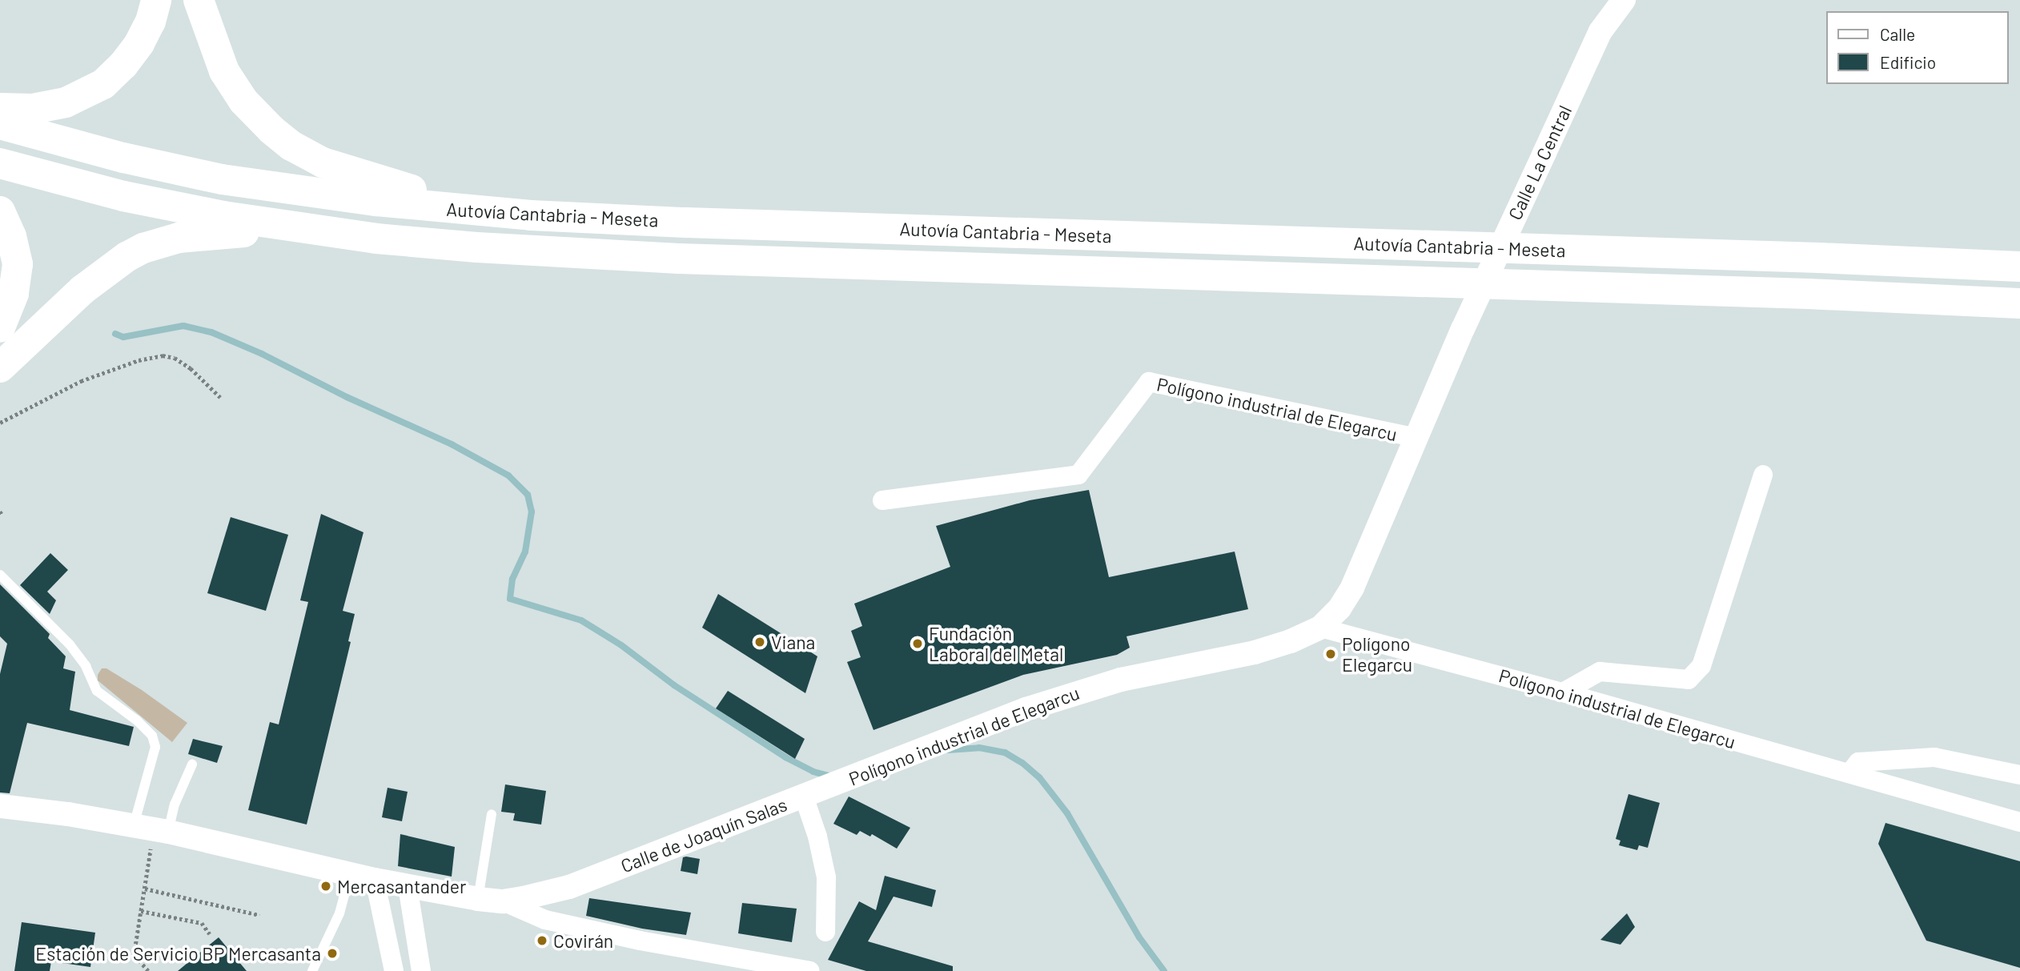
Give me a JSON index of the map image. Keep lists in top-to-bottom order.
{
  "streets": {
    "highway": ["Autovía Cantabria - Meseta"],
    "street": ["Calle La Central", "Polígono industrial de Elegarcu", "Calle de Joaquín Salas"]
  },
  "crossings": [
    ["Calle La Central", "Polígono industrial de Elegarcu"],
    ["Polígono industrial de Elegarcu", "Calle de Joaquín Salas"]
  ],
  "places": [
    "Viana",
    "Fundación Laboral del Metal",
    "Polígono Elegarcu",
    "Mercasantander",
    "Covirán",
    "Estación de Servicio BP Mercasanta"
  ],
  "legend": ["Calle", "Edificio"]
}
